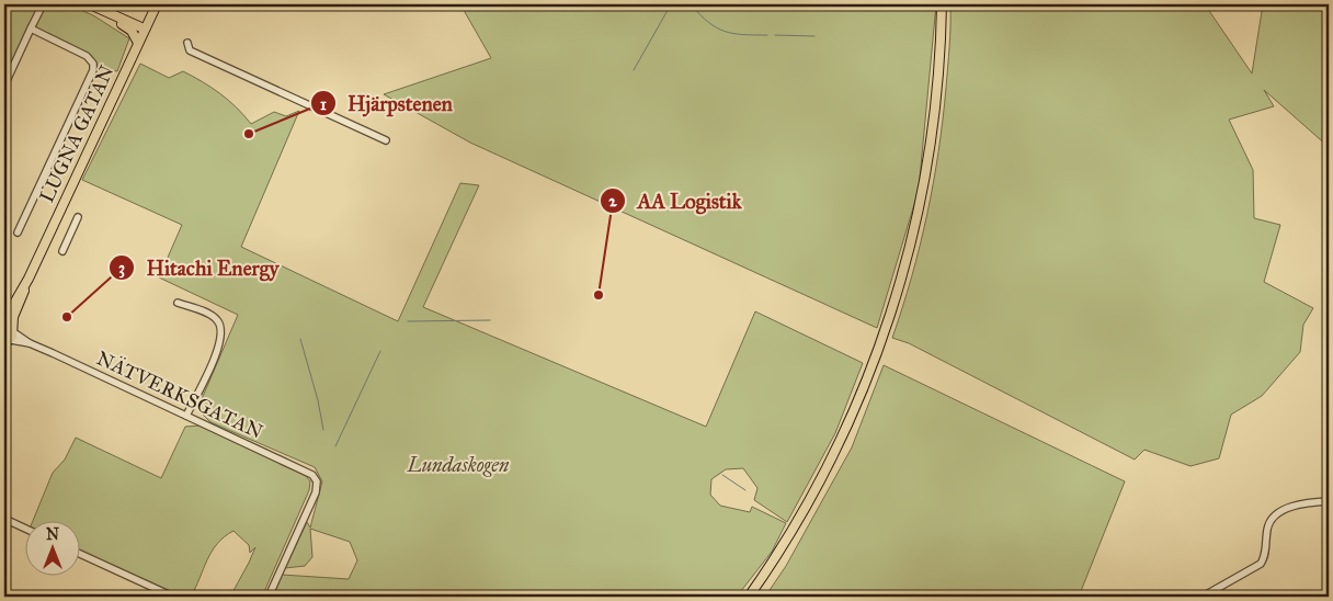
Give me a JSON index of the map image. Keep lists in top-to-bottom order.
{
  "streets": {
    "main road": ["LUGNA GATAN"],
    "street": ["NÄTVERKSGATAN"]
  },
  "crossings": [
    ["LUGNA GATAN", "NÄTVERKSGATAN"]
  ],
  "parks": ["Lundaskogen"],
  "places": ["Hjärpstenen", "AA Logistik", "Hitachi Energy"],
  "north": "top"
}
